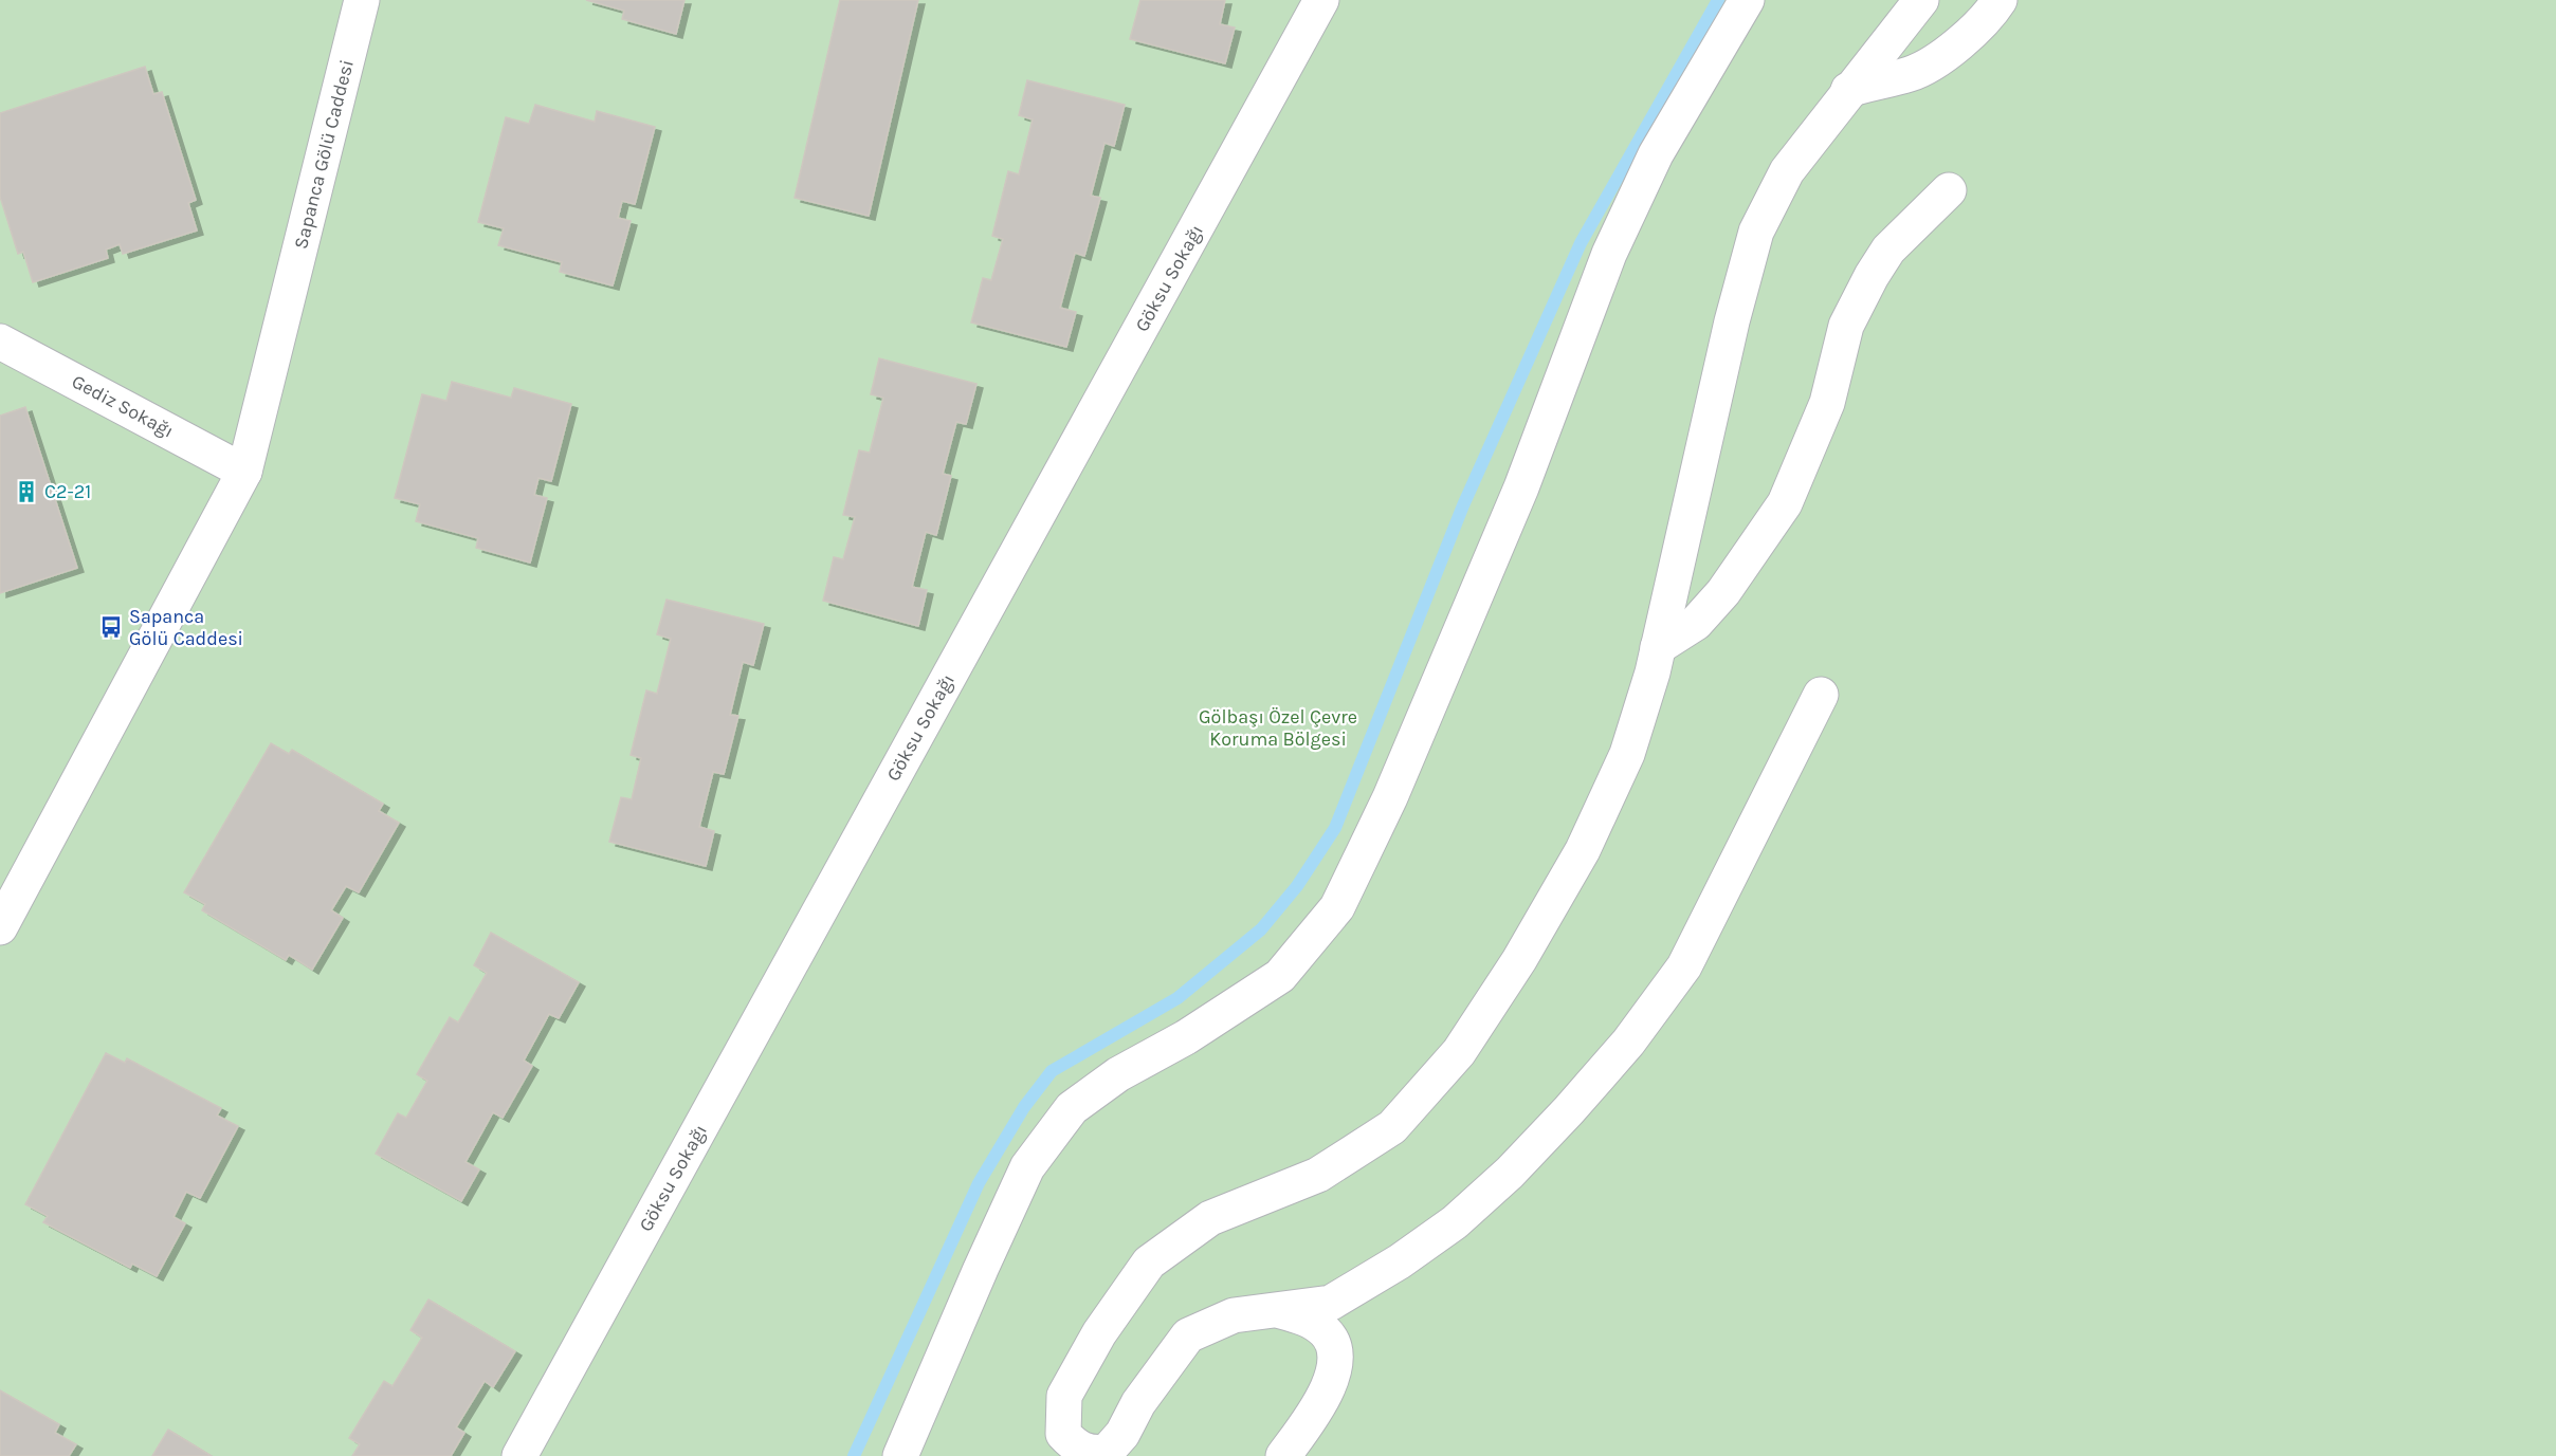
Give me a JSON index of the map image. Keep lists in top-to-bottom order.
{
  "streets": {
    "street": ["Sapanca Gölü Caddesi", "Göksu Sokağı", "Gediz Sokağı"]
  },
  "crossings": [
    ["Sapanca Gölü Caddesi", "Gediz Sokağı"]
  ],
  "parks": ["Gölbaşı Özel Çevre Koruma Bölgesi"],
  "places": {
    "building": ["C2-21"],
    "bus stop": ["Sapanca Gölü Caddesi"]
  }
}
